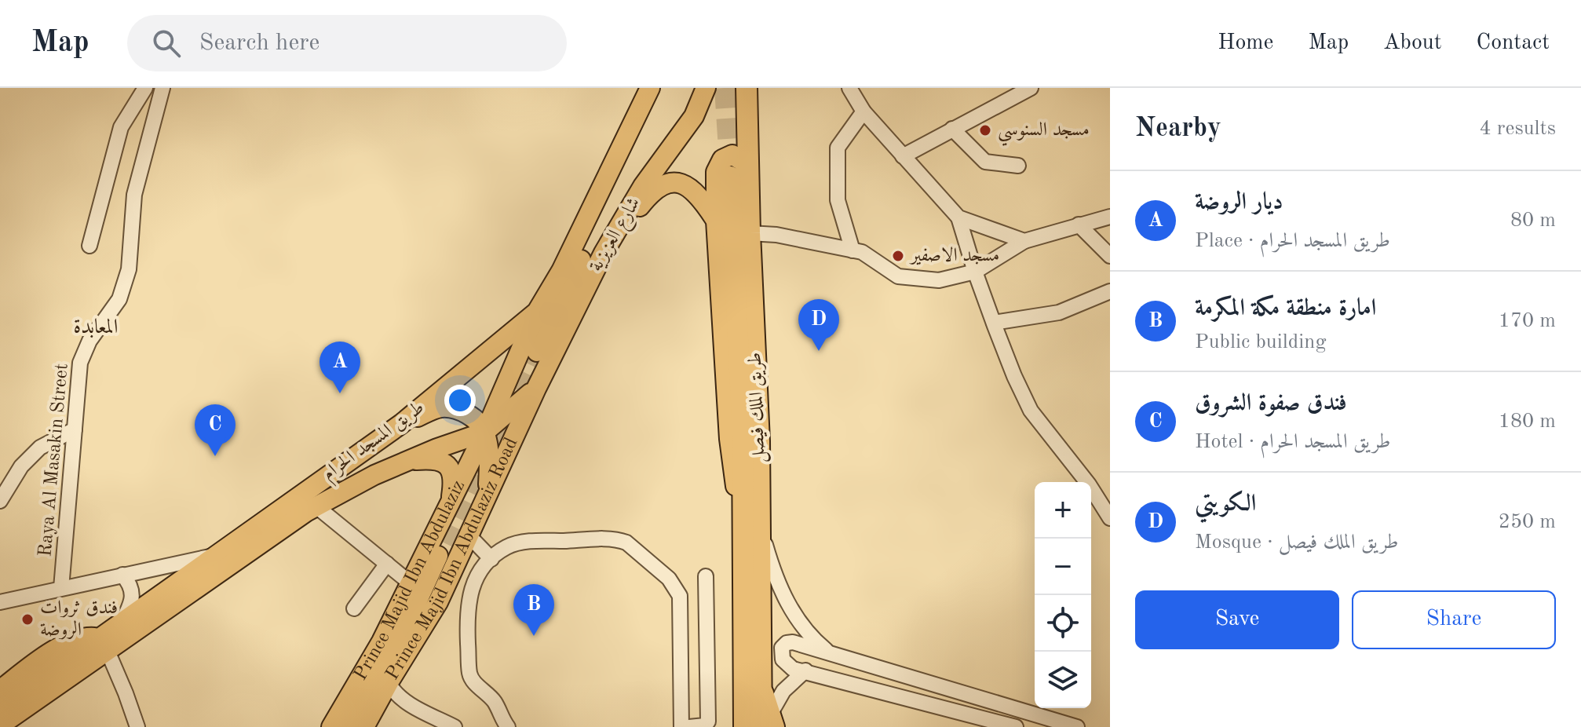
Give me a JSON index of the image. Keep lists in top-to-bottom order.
{
  "streets": {
    "highway": ["طريق الملك فيصل"],
    "main road": [
      "شارع العزيزية",
      "طريق المسجد الحرام",
      "Prince Majid Ibn Abdulaziz Road",
      "Prince Majid Ibn Abdulaziz"
    ],
    "street": ["Raya Al Masakin Street"]
  },
  "crossings": [
    ["شارع العزيزية", "طريق المسجد الحرام"],
    ["شارع العزيزية", "Prince Majid Ibn Abdulaziz Road"],
    ["طريق المسجد الحرام", "Prince Majid Ibn Abdulaziz Road"],
    ["طريق المسجد الحرام", "Prince Majid Ibn Abdulaziz"]
  ],
  "districts": ["المعابدة"],
  "places": ["مسجد السنوسي", "مسجد الاصفير", "فندق ثروات الروضة"],
  "page": {
    "header": "Map",
    "search": "Search here",
    "nav": [
      "Home",
      "Map",
      "About",
      "Contact"
    ],
    "heading": ["Nearby", "4 results"],
    "list": [
      {
        "mark": "A",
        "name": "ديار الروضة",
        "note": "Place · طريق المسجد الحرام",
        "value": "80 m"
      },
      {
        "mark": "B",
        "name": "امارة منطقة مكة المكرمة",
        "note": "Public building",
        "value": "170 m"
      },
      {
        "mark": "C",
        "name": "فندق صفوة الشروق",
        "note": "Hotel · طريق المسجد الحرام",
        "value": "180 m"
      },
      {
        "mark": "D",
        "name": "الكويتي",
        "note": "Mosque · طريق الملك فيصل",
        "value": "250 m"
      }
    ],
    "pins": [
      "D",
      "A",
      "C",
      "B"
    ],
    "map_buttons": ["+", "−"],
    "buttons": ["Save", "Share"]
  }
}
